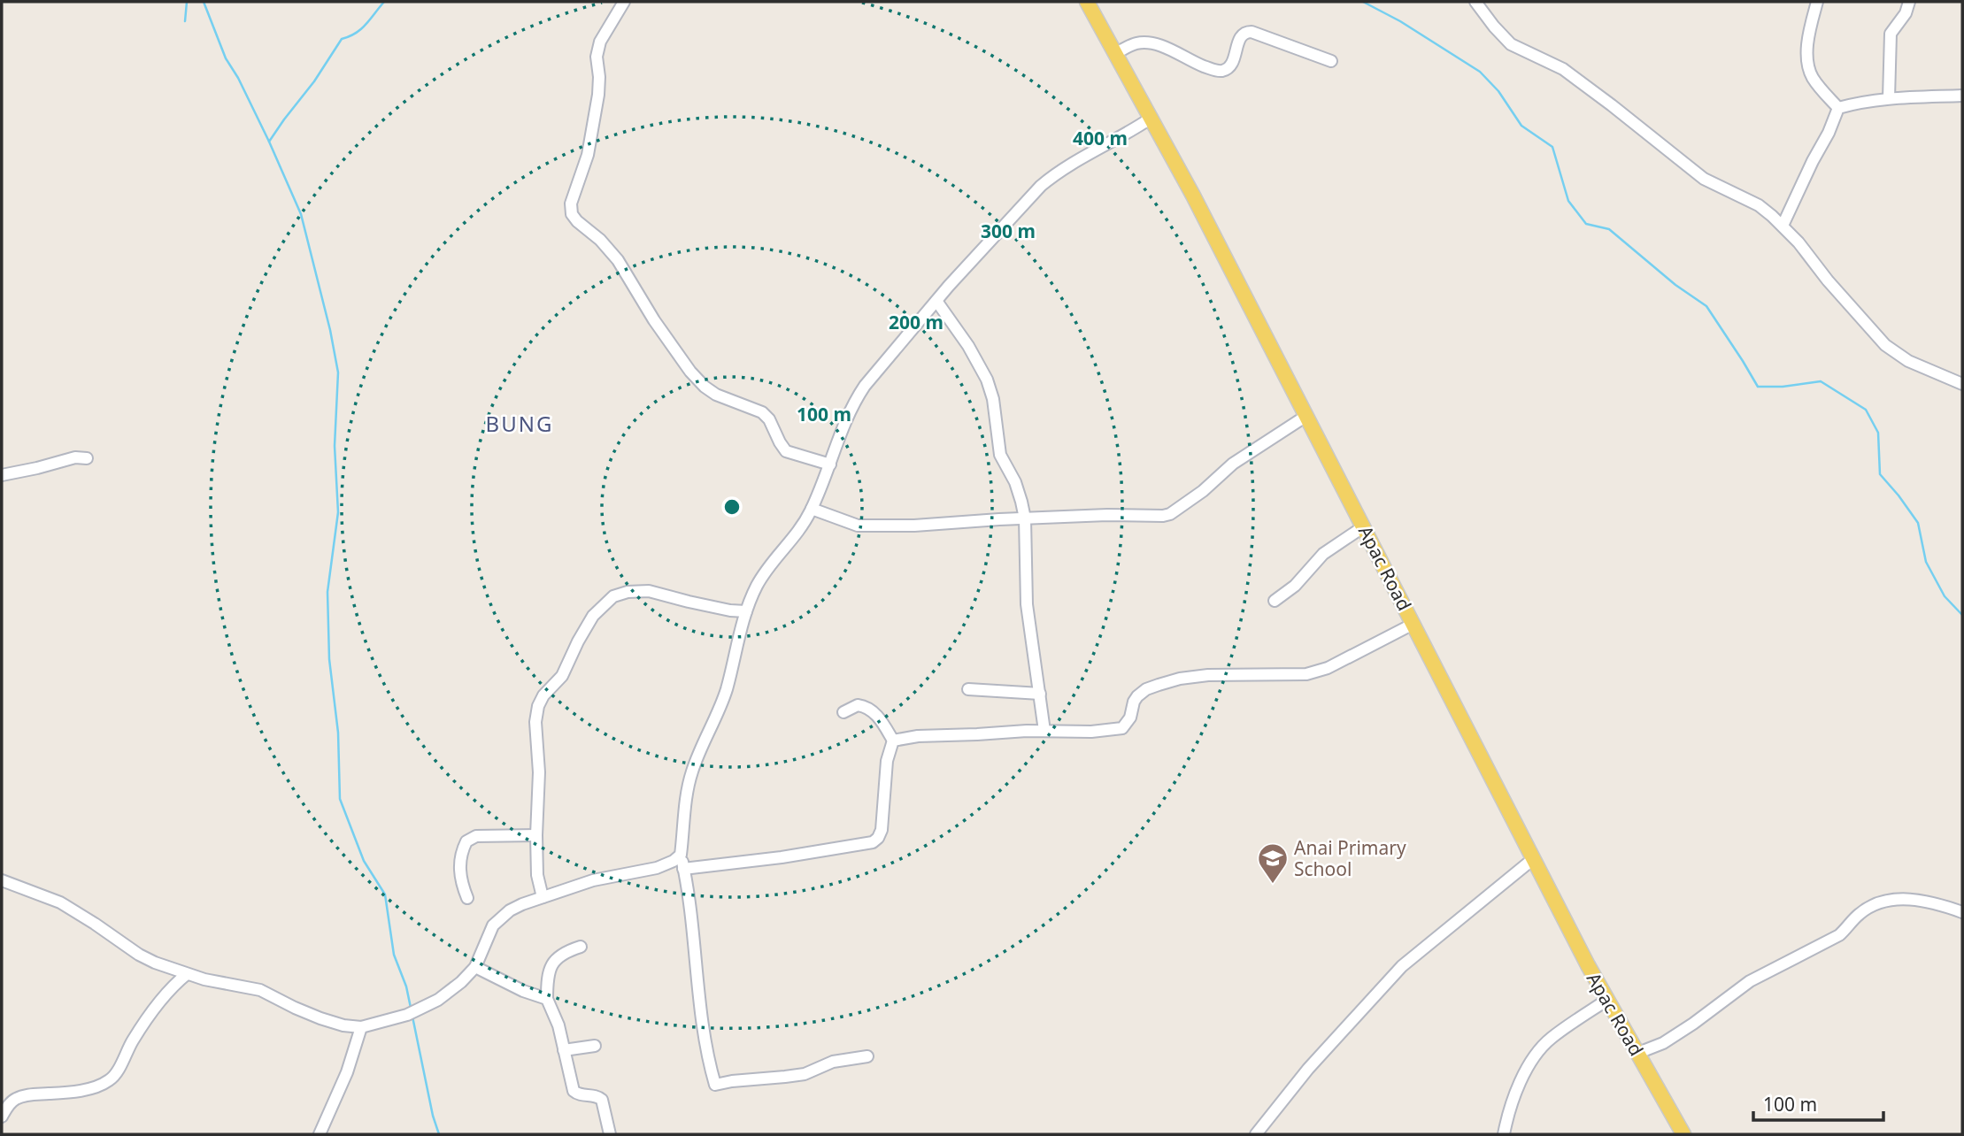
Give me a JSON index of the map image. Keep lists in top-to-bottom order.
{
  "streets": {
    "main road": ["Apac Road"]
  },
  "districts": ["BUNG"],
  "places": {
    "school or university": ["Anai Primary School"]
  },
  "scale_bar": "100 m",
  "rings": [
    "400 m",
    "300 m",
    "200 m",
    "100 m"
  ]
}
